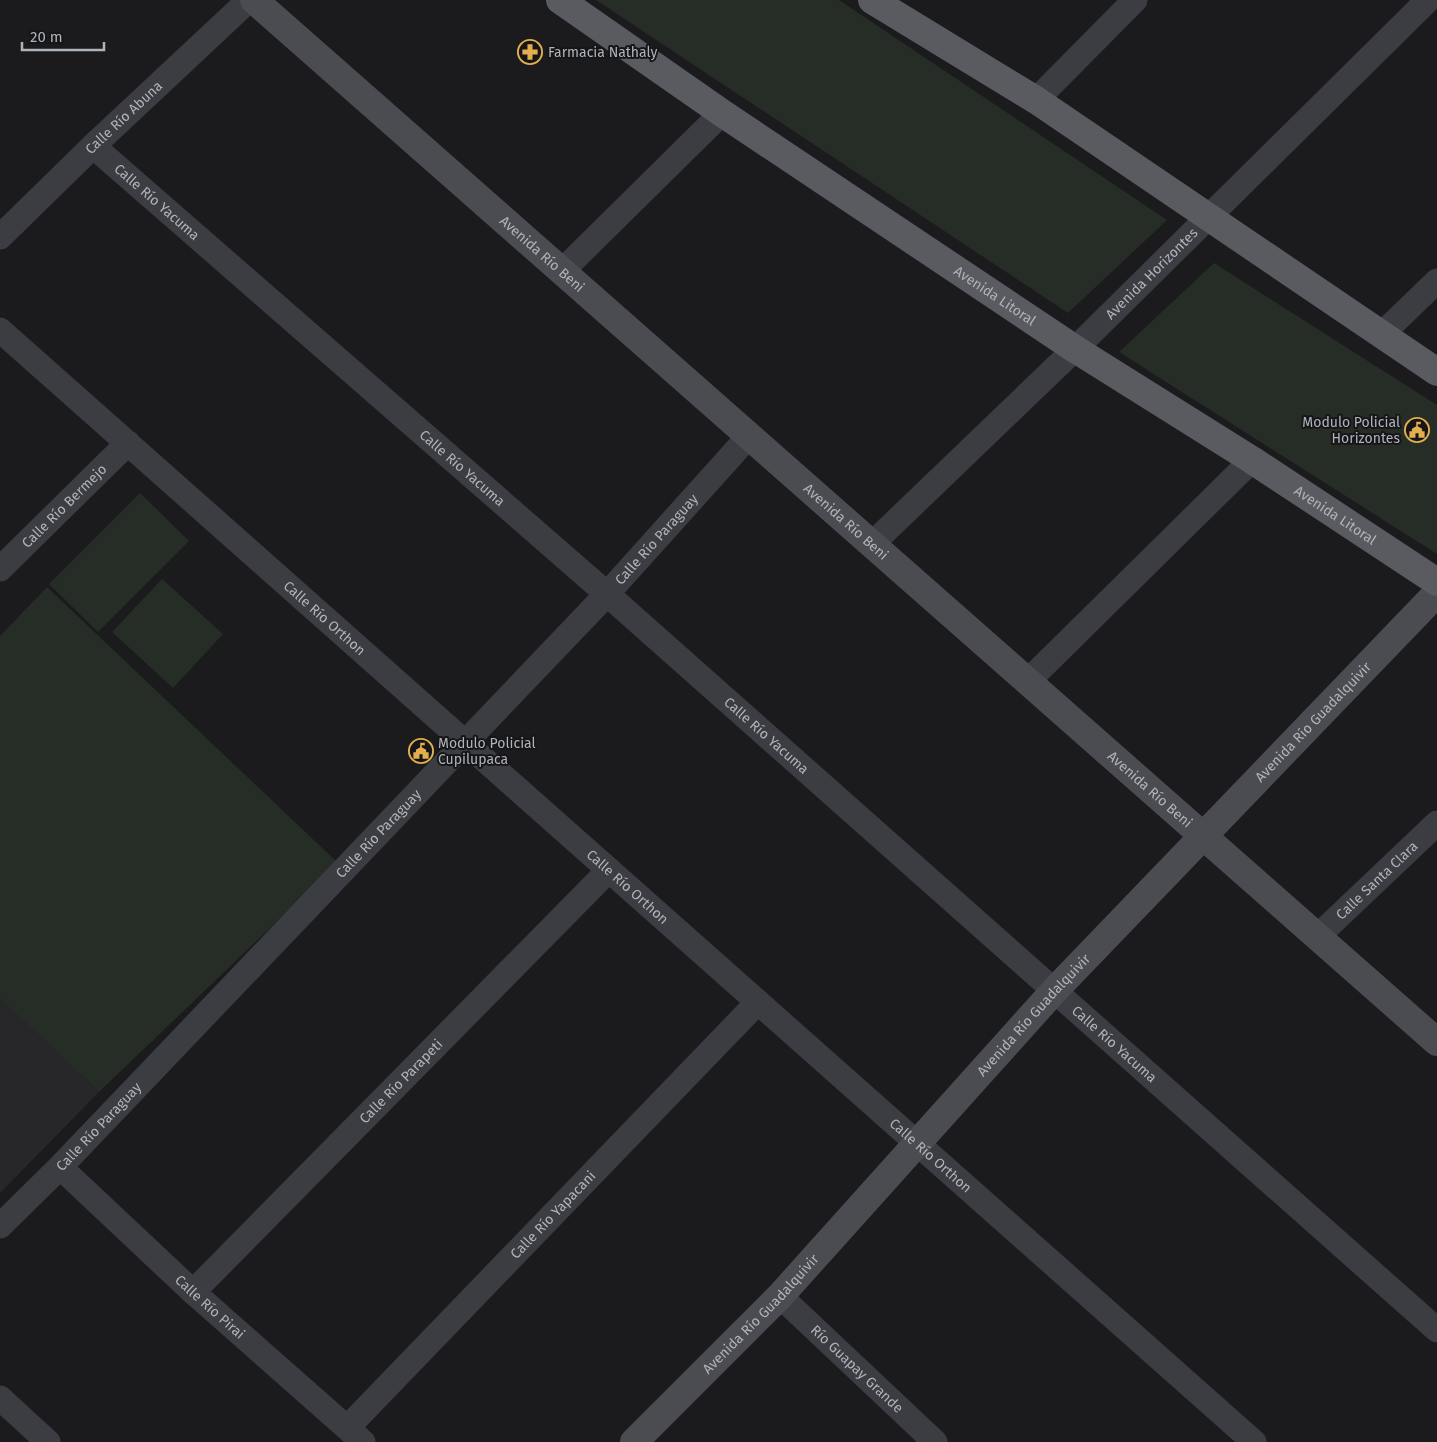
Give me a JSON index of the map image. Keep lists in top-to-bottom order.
{
  "streets": {
    "main road": ["Avenida Litoral"],
    "street": [
      "Calle Río Abuna",
      "Calle Río Yacuma",
      "Avenida Río Beni",
      "Avenida Horizontes",
      "Calle Río Bermejo",
      "Calle Río Paraguay",
      "Calle Río Orthon",
      "Avenida Río Guadalquivir",
      "Calle Santa Clara",
      "Calle Río Parapeti",
      "Calle Río Yapacani",
      "Calle Río Pirai",
      "Río Guapay Grande"
    ]
  },
  "crossings": [
    ["Calle Río Abuna", "Calle Río Yacuma"],
    ["Calle Río Yacuma", "Calle Río Paraguay"],
    ["Calle Río Yacuma", "Avenida Río Guadalquivir"],
    ["Avenida Río Beni", "Avenida Horizontes"],
    ["Avenida Río Beni", "Calle Río Paraguay"],
    ["Avenida Río Beni", "Avenida Río Guadalquivir"],
    ["Avenida Río Beni", "Calle Santa Clara"],
    ["Avenida Horizontes", "Avenida Litoral"],
    ["Calle Río Bermejo", "Calle Río Orthon"],
    ["Calle Río Paraguay", "Calle Río Orthon"],
    ["Calle Río Paraguay", "Calle Río Pirai"],
    ["Calle Río Orthon", "Avenida Río Guadalquivir"],
    ["Calle Río Orthon", "Calle Río Parapeti"],
    ["Calle Río Orthon", "Calle Río Yapacani"],
    ["Avenida Río Guadalquivir", "Río Guapay Grande"],
    ["Calle Río Parapeti", "Calle Río Pirai"],
    ["Calle Río Yapacani", "Calle Río Pirai"]
  ],
  "places": {
    "pharmacy": ["Farmacia Nathaly"],
    "public building": ["Modulo Policial Horizontes", "Modulo Policial Cupilupaca"]
  },
  "scale_bar": "20 m"
}
